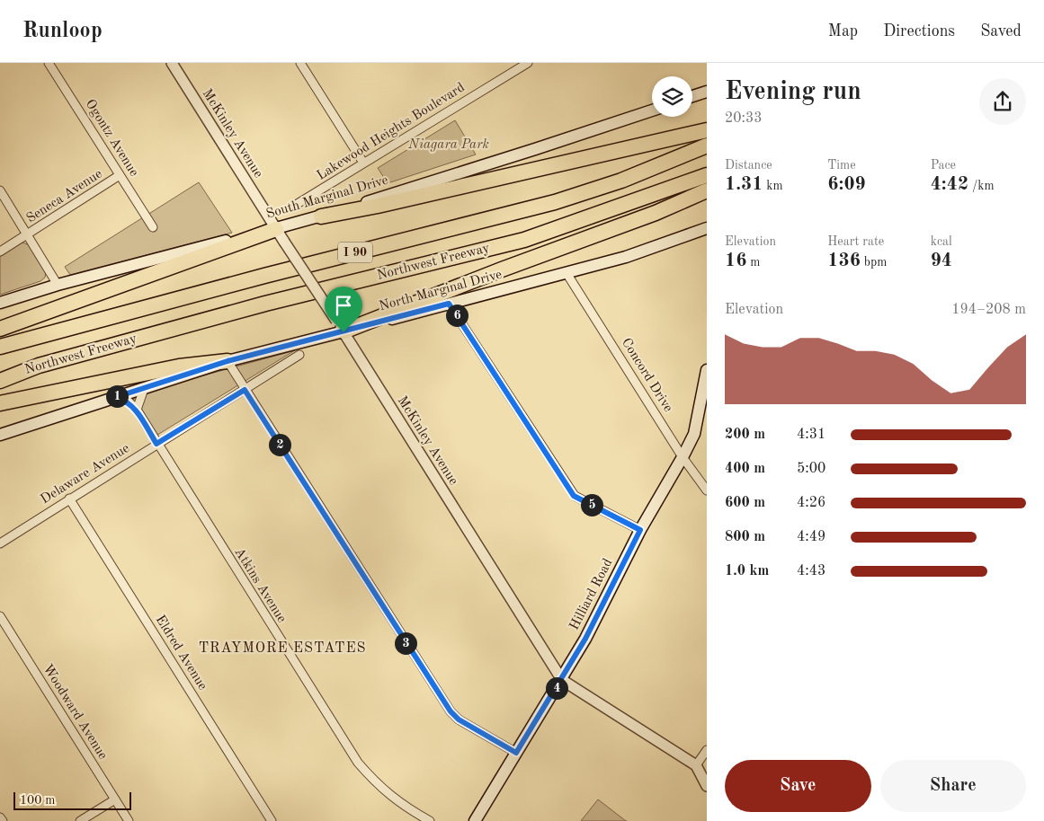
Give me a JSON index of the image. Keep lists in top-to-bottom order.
{
  "streets": {
    "highway": ["I 90", "Northwest Freeway"],
    "main road": ["South Marginal Drive", "North Marginal Drive", "Hilliard Road"],
    "street": [
      "Lakewood Heights Boulevard",
      "McKinley Avenue",
      "Ogontz Avenue",
      "Seneca Avenue",
      "Concord Drive",
      "Delaware Avenue",
      "Atkins Avenue",
      "Eldred Avenue",
      "Woodward Avenue"
    ]
  },
  "crossings": [
    ["McKinley Avenue", "South Marginal Drive"],
    ["McKinley Avenue", "North Marginal Drive"],
    ["McKinley Avenue", "Hilliard Road"],
    ["Ogontz Avenue", "Seneca Avenue"],
    ["North Marginal Drive", "Concord Drive"],
    ["North Marginal Drive", "Atkins Avenue"],
    ["Concord Drive", "Hilliard Road"],
    ["Delaware Avenue", "Atkins Avenue"],
    ["Delaware Avenue", "Eldred Avenue"]
  ],
  "districts": ["TRAYMORE ESTATES"],
  "parks": ["Niagara Park"],
  "scale_bar": "100 m",
  "page": {
    "header": "Runloop",
    "nav": ["Map", "Directions", "Saved"],
    "heading": ["Evening run", "20:33"],
    "stats": [
      ["Distance", "1.31 km"],
      ["Time", "6:09"],
      ["Pace", "4:42 /km"],
      ["Elevation", "16 m"],
      ["Heart rate", "136 bpm"],
      ["kcal", "94"]
    ],
    "chart": ["Elevation", "194–208 m"],
    "pins": [
      "6",
      "1",
      "2",
      "5",
      "3",
      "4"
    ],
    "list": [
      {
        "name": "200 m",
        "note": "4:31"
      },
      {
        "name": "400 m",
        "note": "5:00"
      },
      {
        "name": "600 m",
        "note": "4:26"
      },
      {
        "name": "800 m",
        "note": "4:49"
      },
      {
        "name": "1.0 km",
        "note": "4:43"
      }
    ],
    "buttons": ["Save", "Share"],
    "scale": "100 m"
  }
}
